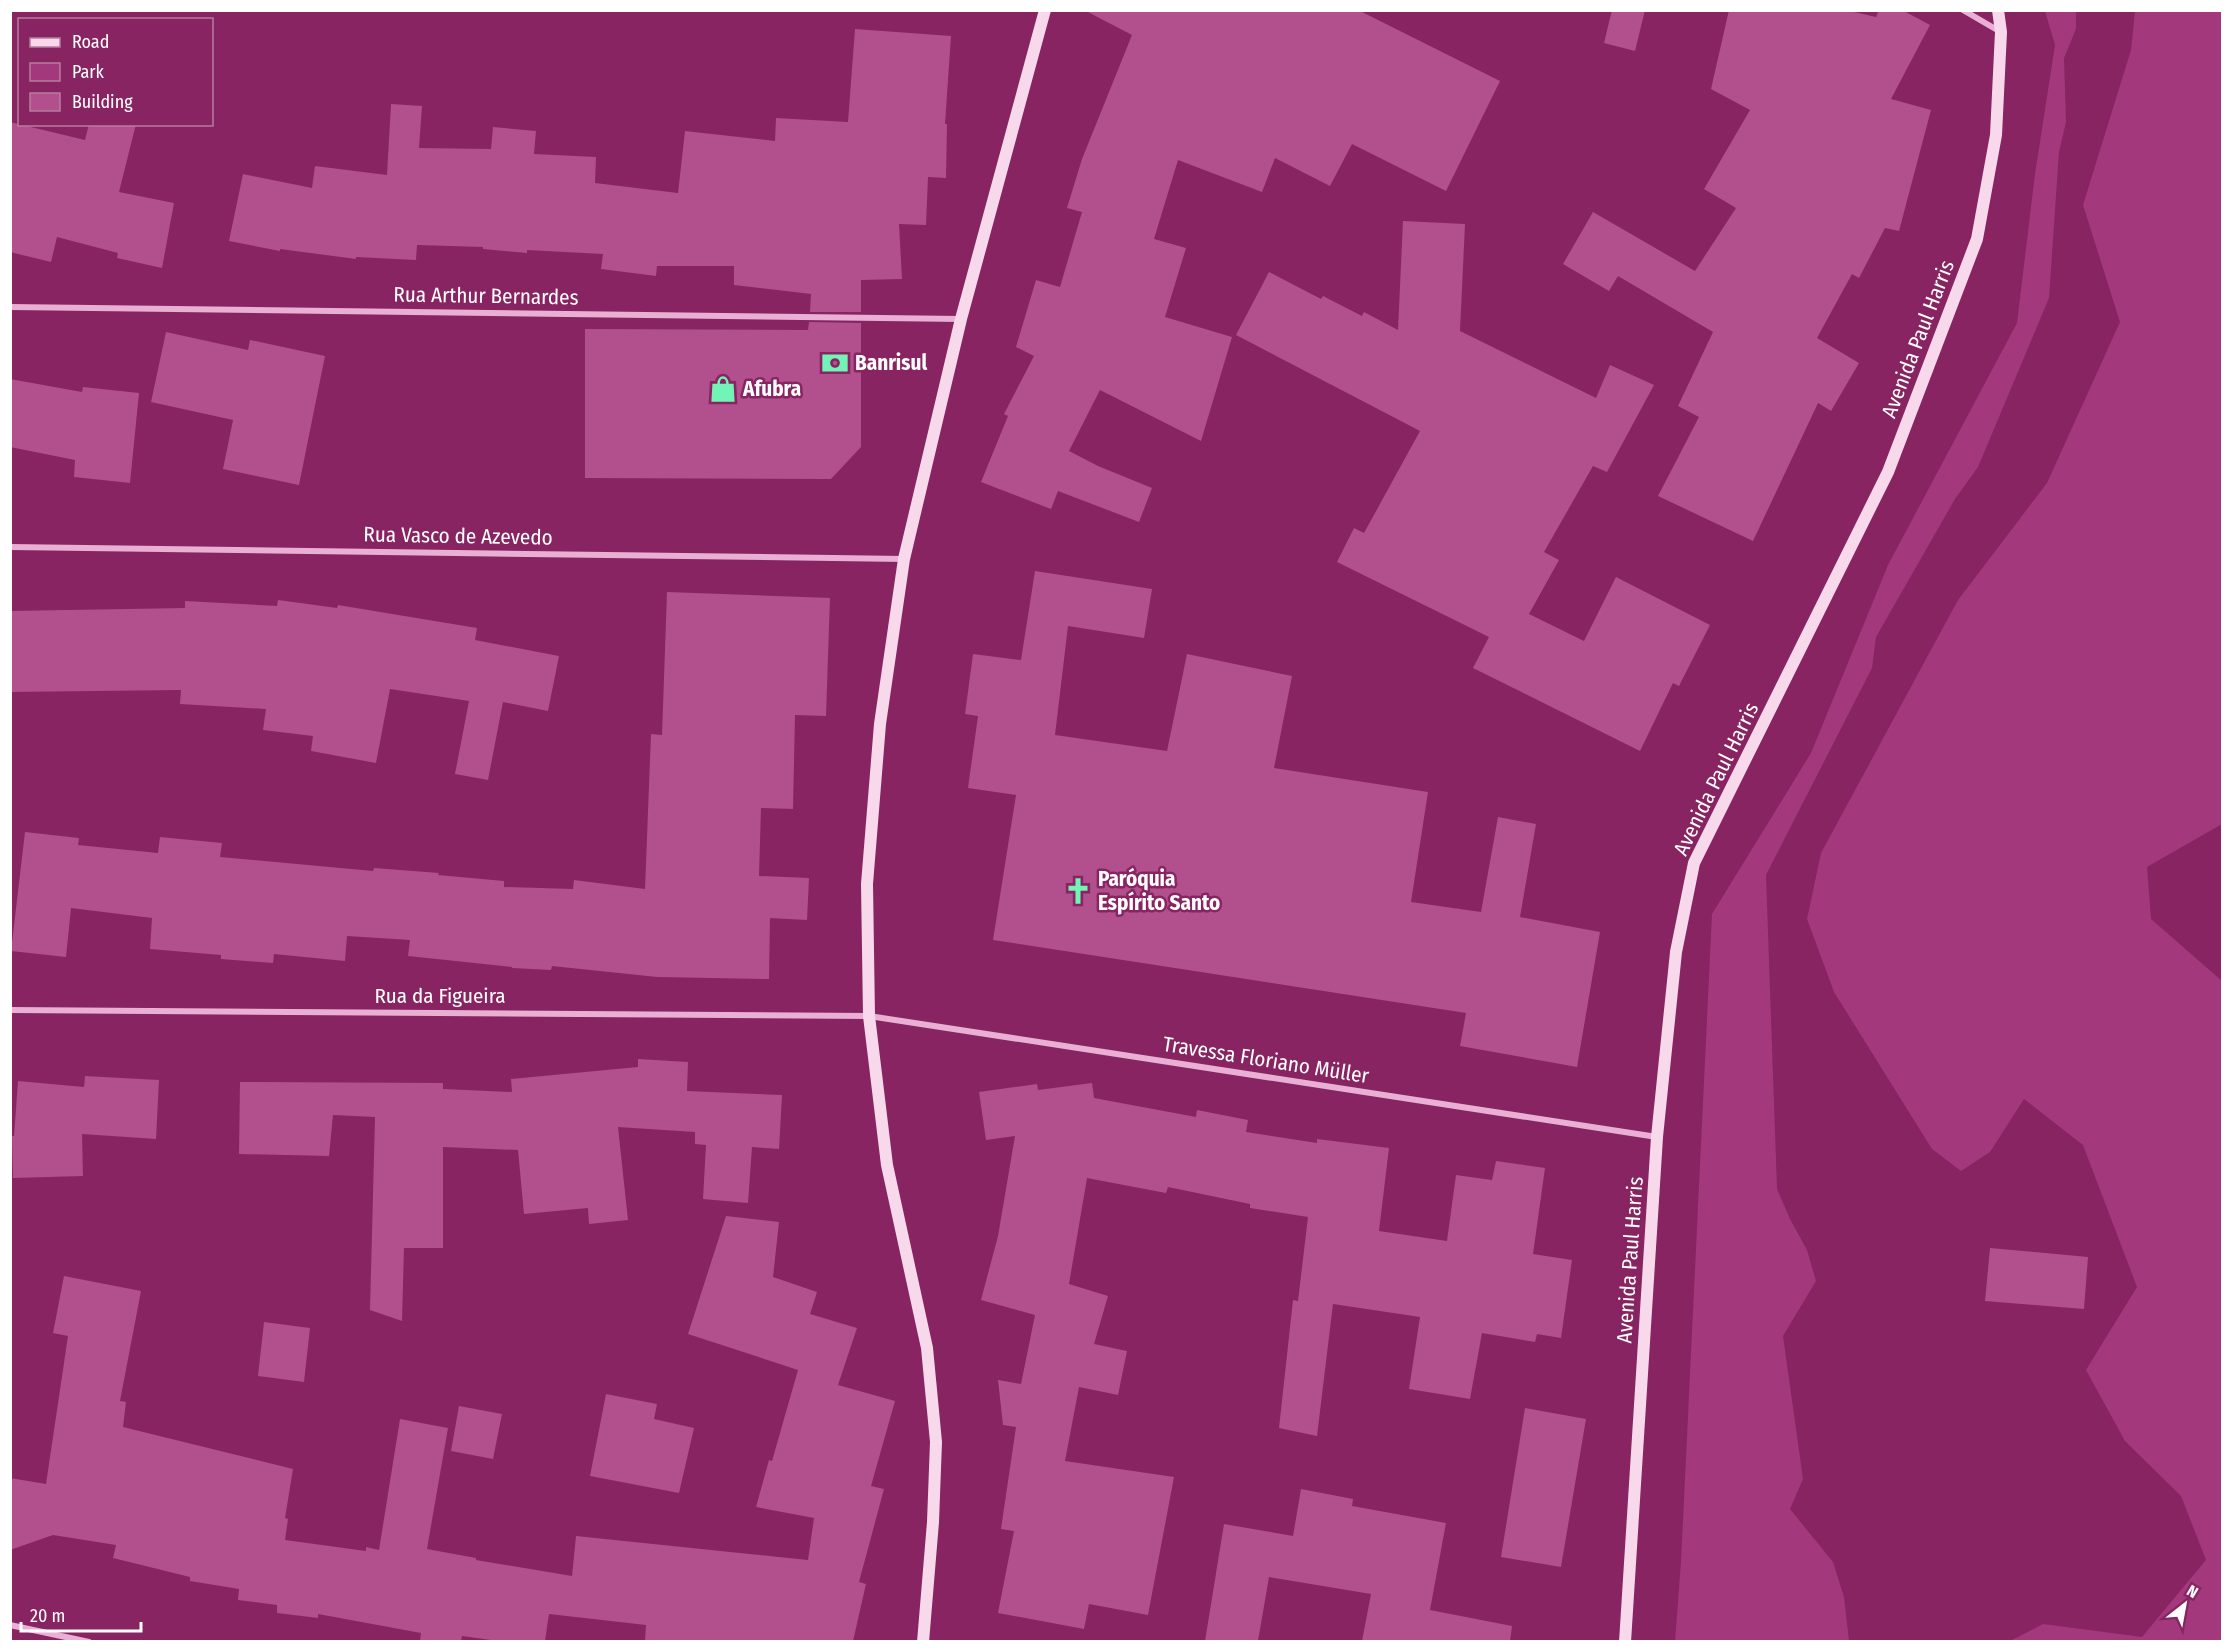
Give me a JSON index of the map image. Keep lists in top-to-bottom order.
{
  "streets": {
    "main road": ["Avenida Paul Harris"],
    "street": [
      "Rua Arthur Bernardes",
      "Rua Vasco de Azevedo",
      "Rua da Figueira",
      "Travessa Floriano Müller"
    ]
  },
  "crossings": [
    ["Avenida Paul Harris", "Travessa Floriano Müller"],
    ["Rua da Figueira", "Travessa Floriano Müller"]
  ],
  "places": {
    "bank": ["Banrisul"],
    "shop": ["Afubra"],
    "church": ["Paróquia Espírito Santo"]
  },
  "legend": ["Road", "Park", "Building"],
  "scale_bar": "20 m",
  "north": "top right"
}
